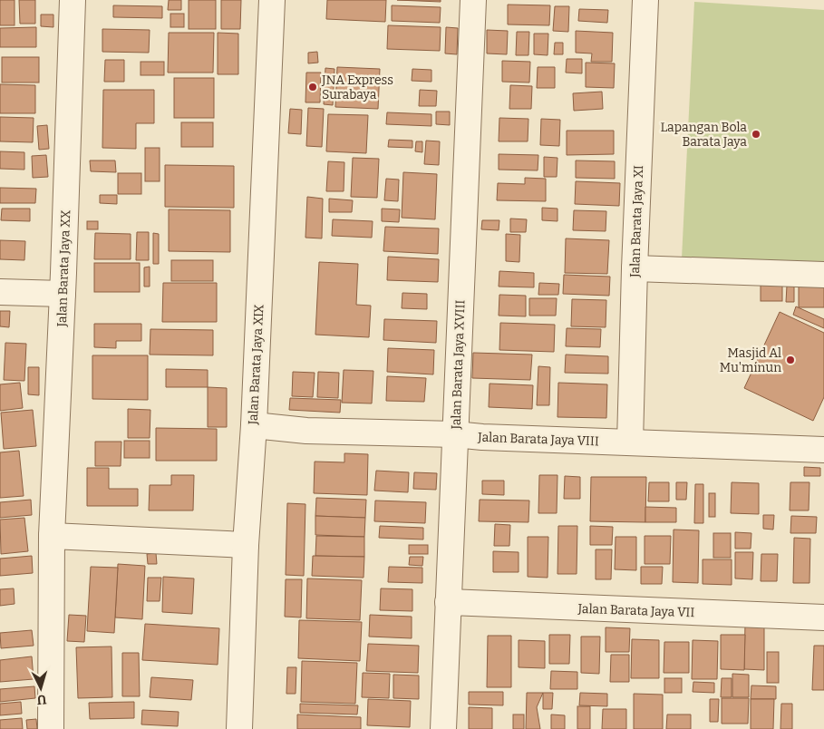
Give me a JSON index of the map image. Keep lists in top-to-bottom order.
{
  "streets": {
    "street": [
      "Jalan Barata Jaya XI",
      "Jalan Barata Jaya XX",
      "Jalan Barata Jaya XIX",
      "Jalan Barata Jaya XVIII",
      "Jalan Barata Jaya VIII",
      "Jalan Barata Jaya VII"
    ]
  },
  "crossings": [
    ["Jalan Barata Jaya XI", "Jalan Barata Jaya VIII"],
    ["Jalan Barata Jaya XIX", "Jalan Barata Jaya VIII"],
    ["Jalan Barata Jaya XVIII", "Jalan Barata Jaya VIII"],
    ["Jalan Barata Jaya XVIII", "Jalan Barata Jaya VII"]
  ],
  "places": ["JNA Express Surabaya", "Lapangan Bola Barata Jaya", "Masjid Al Mu'minun"],
  "north": "bottom"
}
